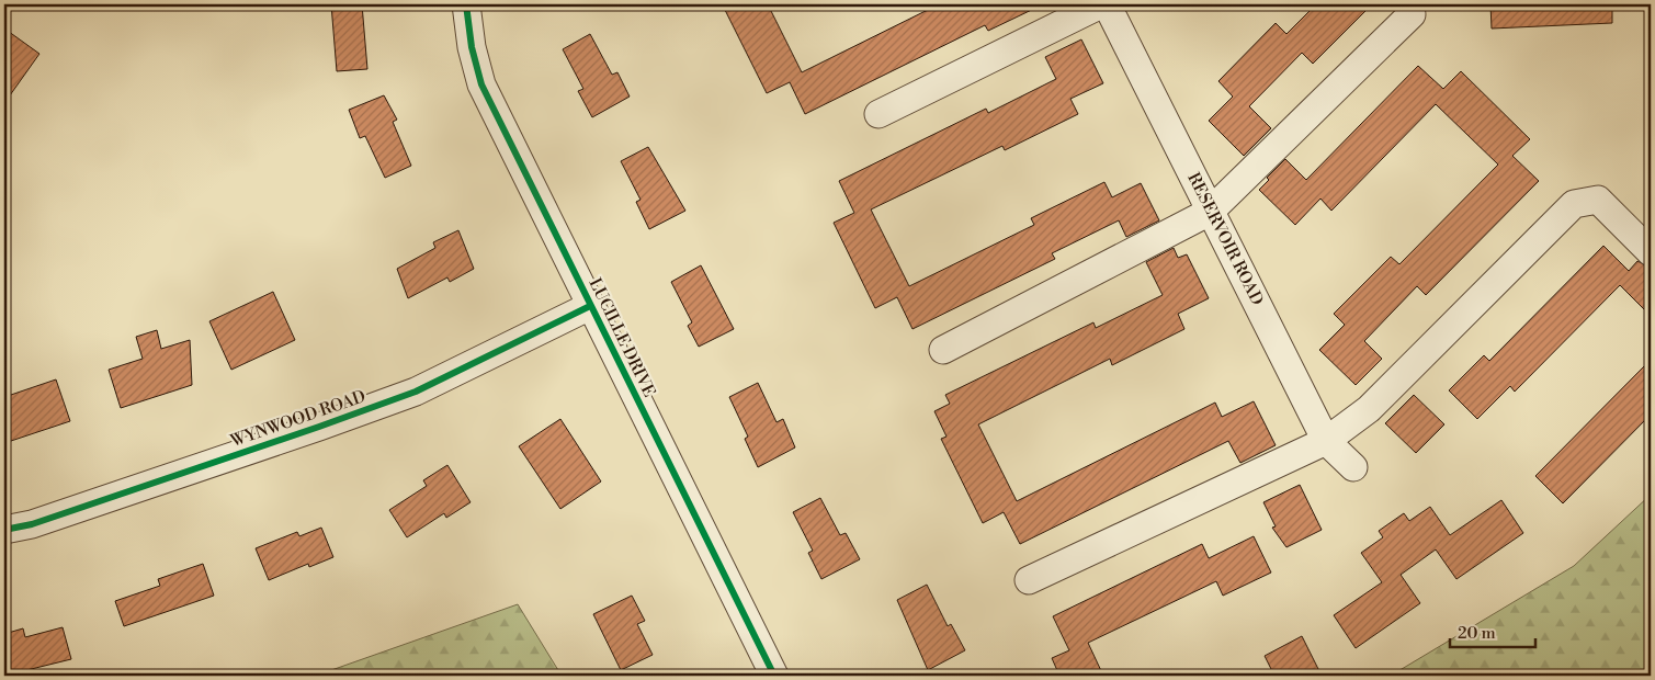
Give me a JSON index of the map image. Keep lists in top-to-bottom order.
{
  "streets": {
    "street": ["RESERVOIR ROAD", "LUCILLE DRIVE", "WYNWOOD ROAD"]
  },
  "crossings": [
    ["LUCILLE DRIVE", "WYNWOOD ROAD"]
  ],
  "scale_bar": "20 m"
}
